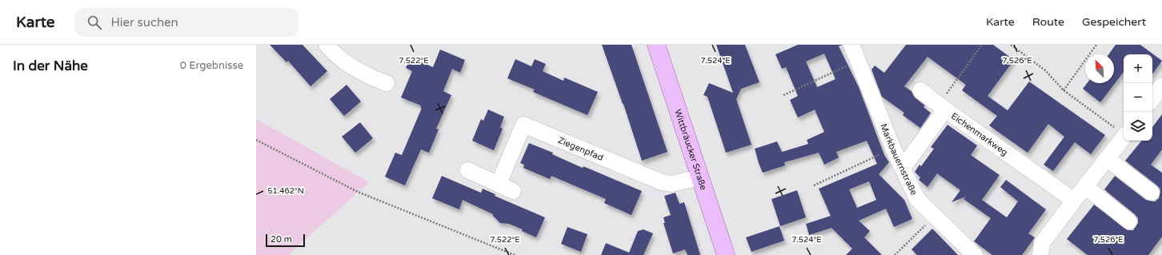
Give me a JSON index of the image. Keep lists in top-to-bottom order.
{
  "streets": {
    "main road": ["Wittbräucker Straße"],
    "street": ["Eichenmarkweg", "Ziegenpfad", "Markbauernstraße"]
  },
  "crossings": [
    ["Eichenmarkweg", "Markbauernstraße"],
    ["Ziegenpfad", "Wittbräucker Straße"]
  ],
  "scale_bar": "20 m",
  "north": "top left",
  "page": {
    "header": "Karte",
    "search": "Hier suchen",
    "nav": ["Karte", "Route", "Gespeichert"],
    "heading": ["In der Nähe", "0 Ergebnisse"],
    "map_buttons": ["+", "−"],
    "scale": "20 m"
  },
  "coordinates": [
    "7.522°E",
    "7.524°E",
    "7.526°E",
    "51.462°N"
  ]
}
